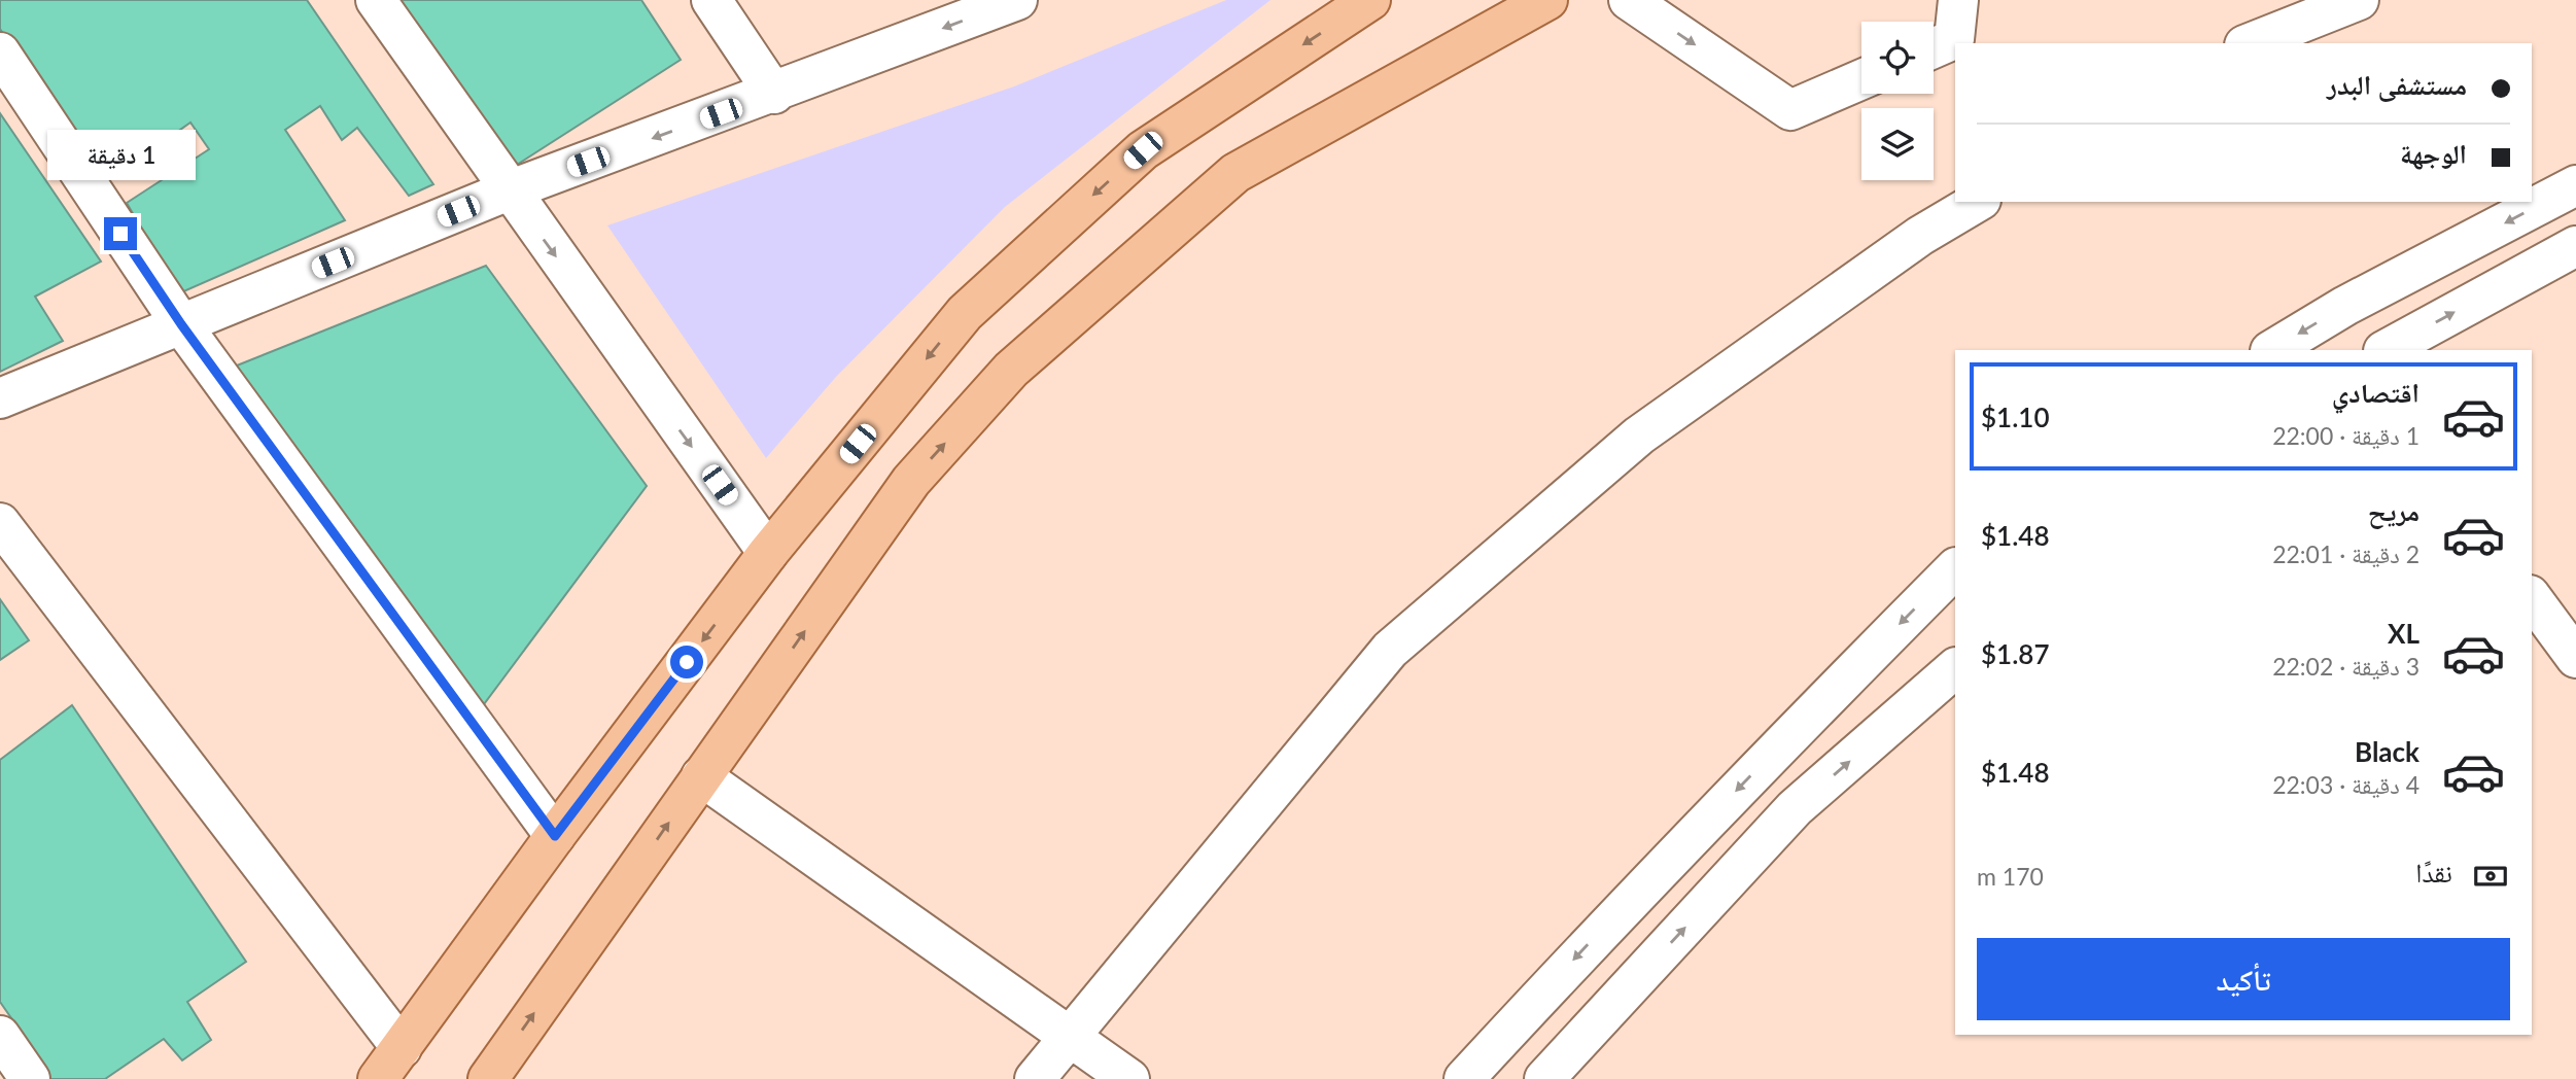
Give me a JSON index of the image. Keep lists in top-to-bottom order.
{
  "page": {
    "banner": ["مستشفى البدر", "الوجهة"],
    "bubble": "1 دقيقة",
    "list": [
      {
        "name": "اقتصادي",
        "note": "1 دقيقة · 22:00",
        "value": "$1.10"
      },
      {
        "name": "مريح",
        "note": "2 دقيقة · 22:01",
        "value": "$1.48"
      },
      {
        "name": "XL",
        "note": "3 دقيقة · 22:02",
        "value": "$1.87"
      },
      {
        "name": "Black",
        "note": "4 دقيقة · 22:03",
        "value": "$1.48"
      }
    ],
    "pay": ["نقدًا", "170 m"],
    "buttons": "تأكيد"
  }
}
